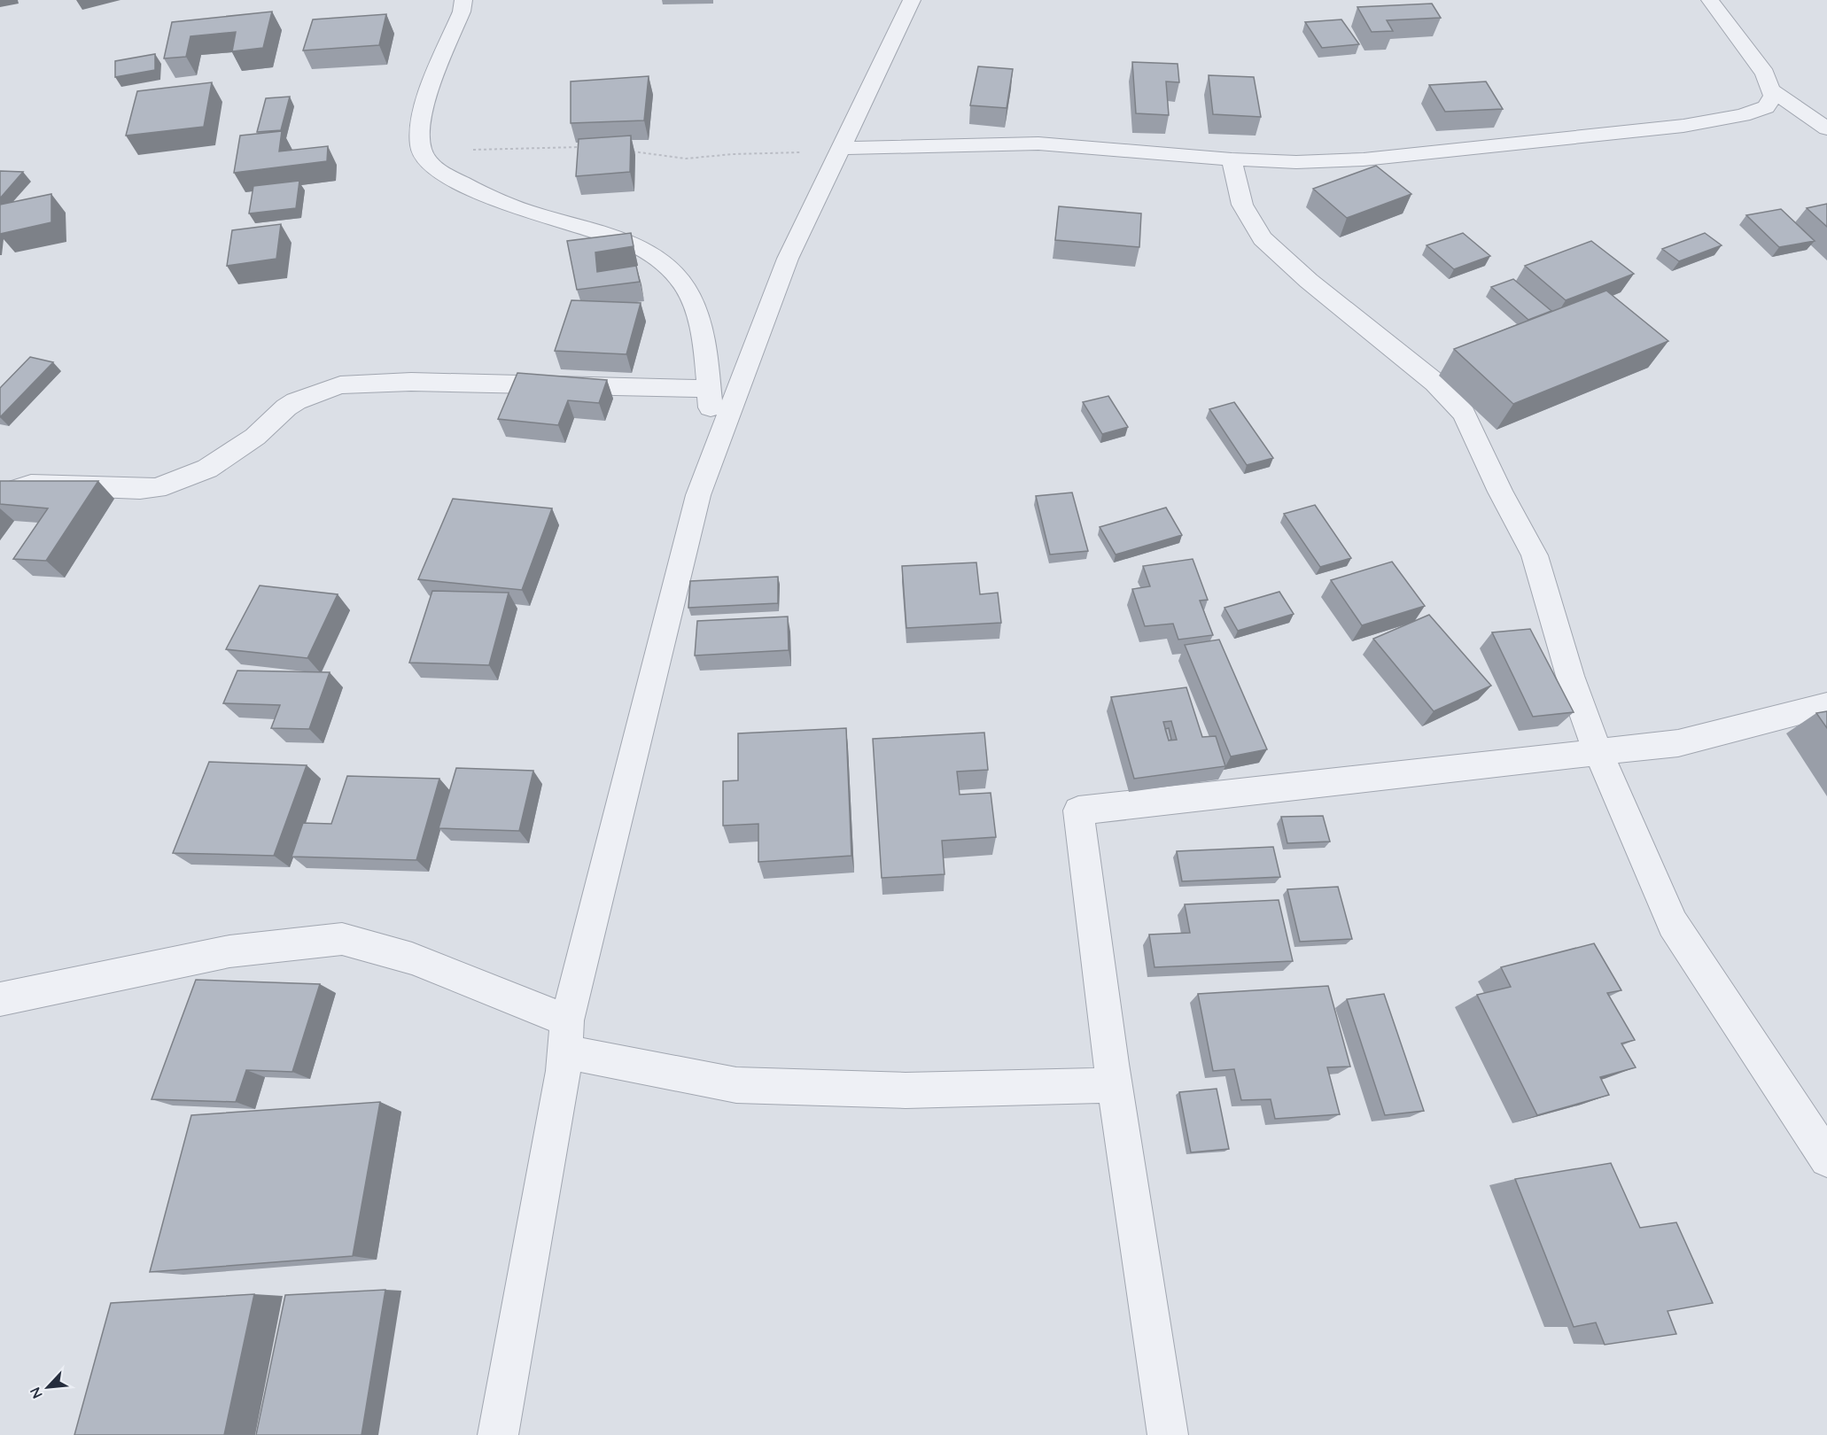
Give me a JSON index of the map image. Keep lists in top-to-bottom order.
{
  "north": "bottom left"
}
